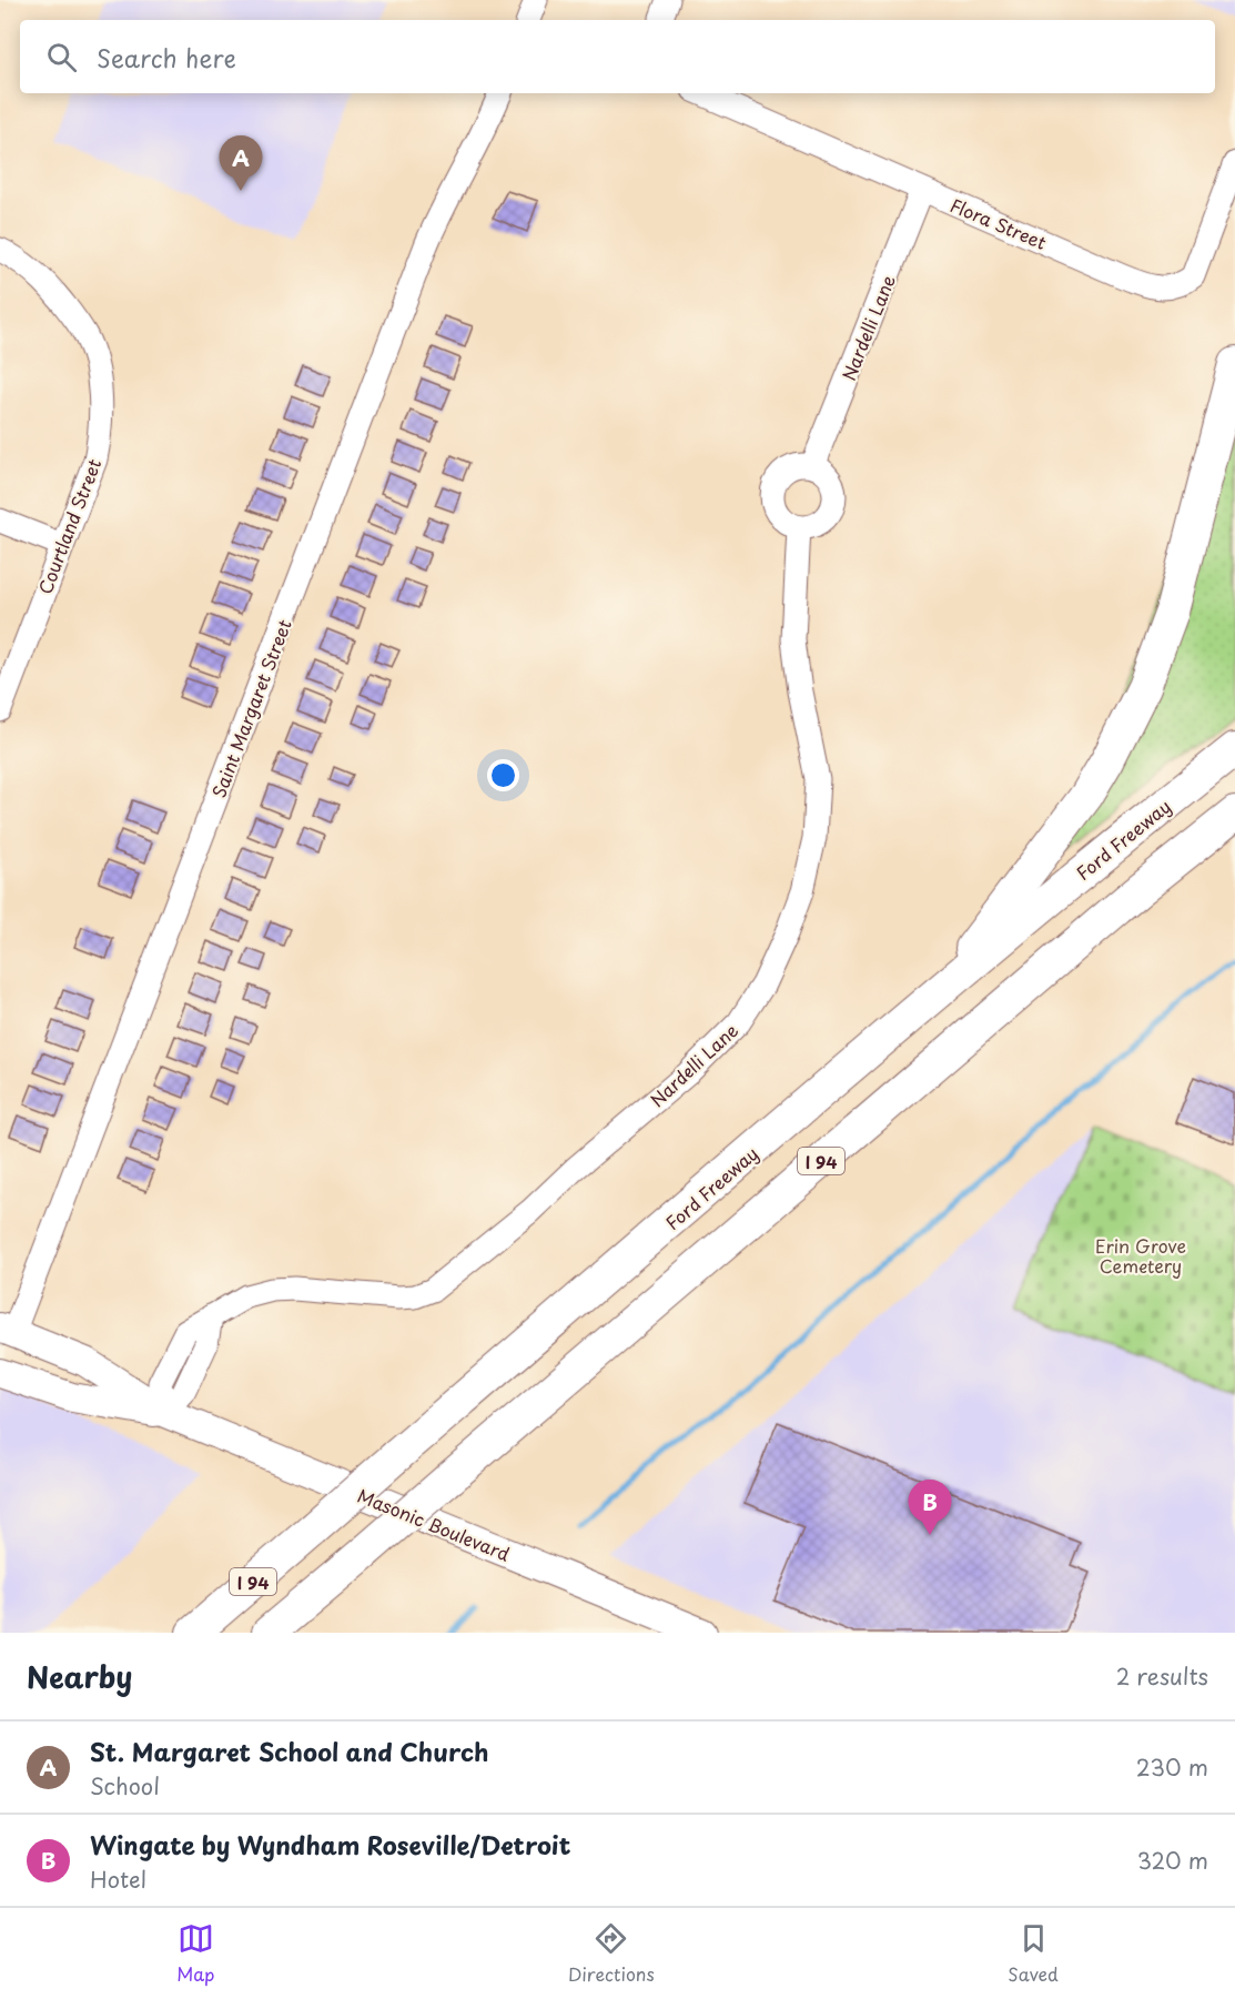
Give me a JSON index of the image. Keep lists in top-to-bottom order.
{
  "streets": {
    "highway": ["Ford Freeway", "I 94"],
    "main road": ["Masonic Boulevard"],
    "street": [
      "Flora Street",
      "Nardelli Lane",
      "Courtland Street",
      "Saint Margaret Street"
    ]
  },
  "crossings": [
    ["Flora Street", "Nardelli Lane"],
    ["Nardelli Lane", "Masonic Boulevard"],
    ["Saint Margaret Street", "Masonic Boulevard"]
  ],
  "parks": ["Erin Grove Cemetery"],
  "page": {
    "search": "Search here",
    "pins": ["A", "B"],
    "heading": ["Nearby", "2 results"],
    "list": [
      {
        "mark": "A",
        "name": "St. Margaret School and Church",
        "note": "School",
        "value": "230 m"
      },
      {
        "mark": "B",
        "name": "Wingate by Wyndham Roseville/Detroit",
        "note": "Hotel",
        "value": "320 m"
      }
    ],
    "nav": ["Map", "Directions", "Saved"]
  }
}
